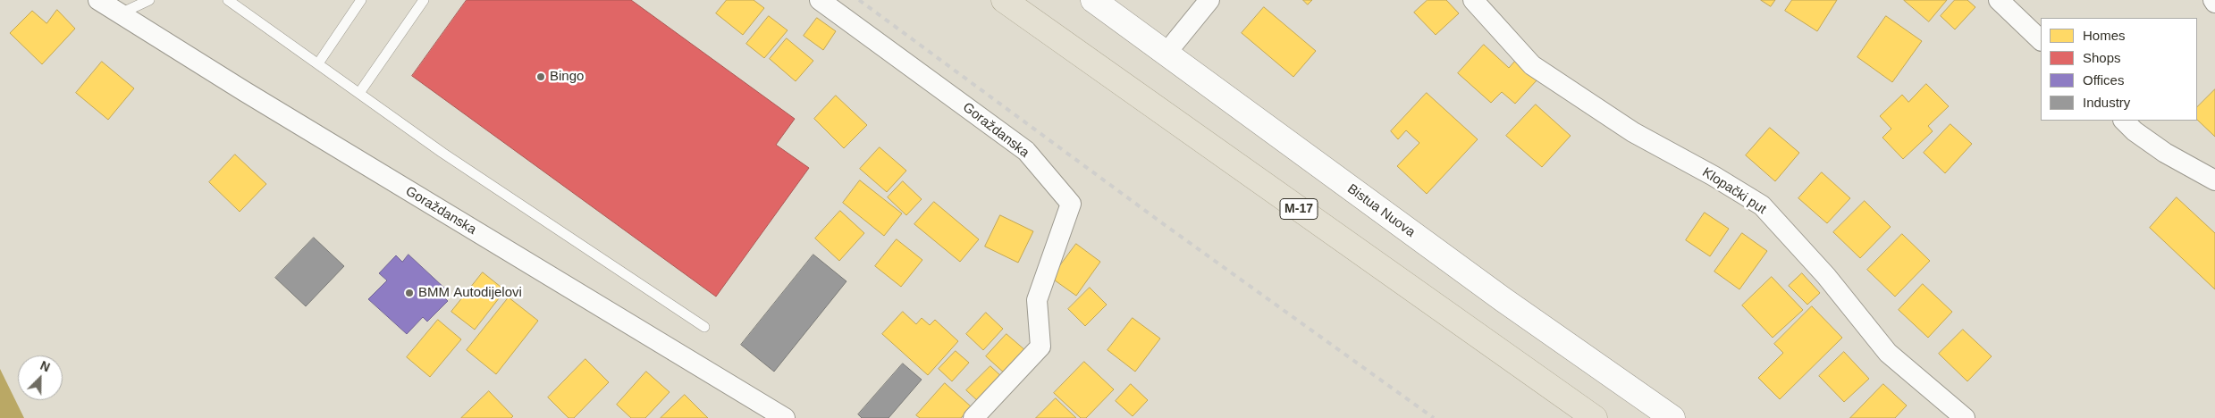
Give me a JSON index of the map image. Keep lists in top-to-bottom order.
{
  "streets": {
    "highway": ["M-17"],
    "street": ["Goraždanska", "Klopački put", "Bistua Nuova"]
  },
  "places": ["Bingo", "BMM Autodijelovi"],
  "legend": [
    "Homes",
    "Shops",
    "Offices",
    "Industry"
  ],
  "north": "top right"
}
